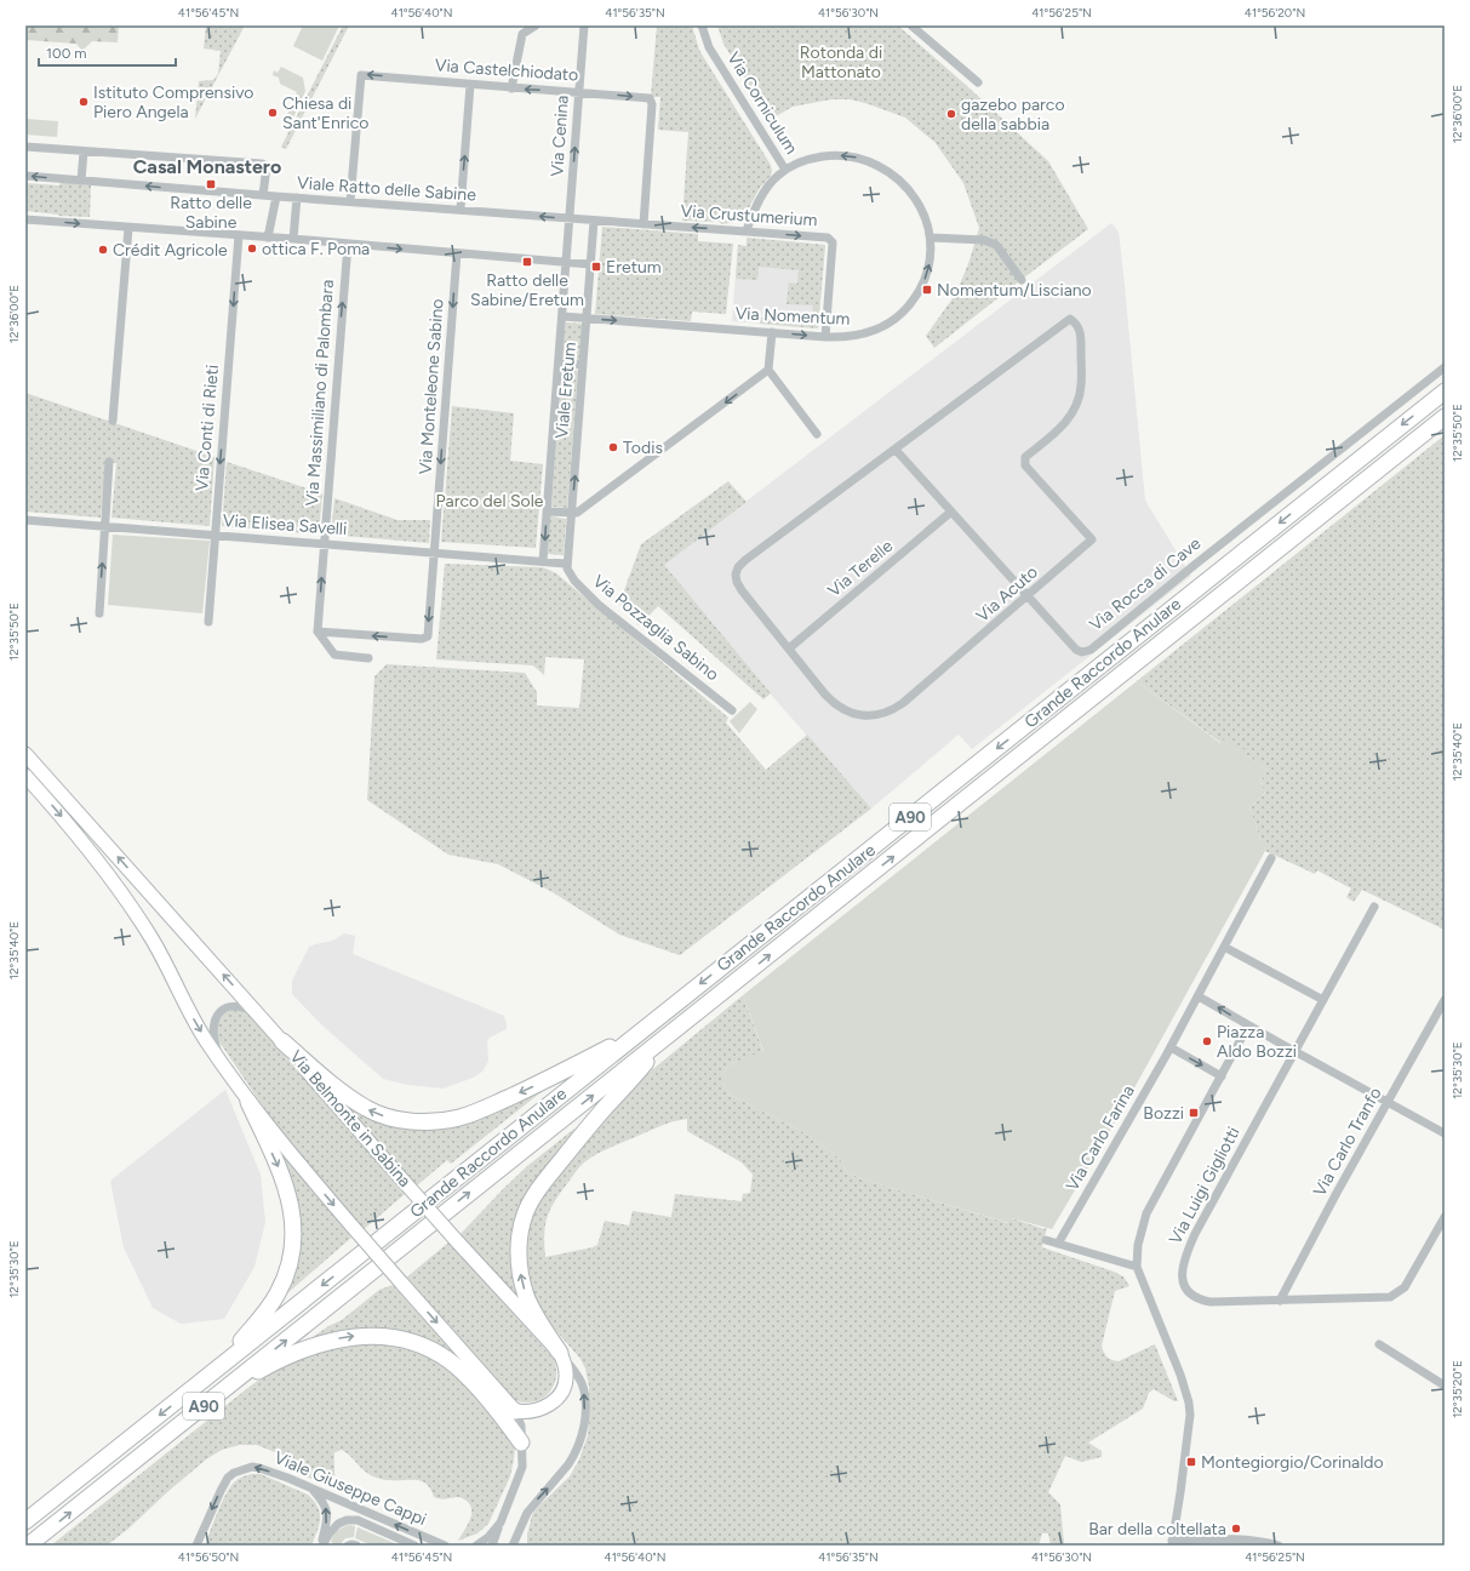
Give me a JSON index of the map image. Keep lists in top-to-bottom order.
{
  "streets": {
    "highway": ["Grande Raccordo Anulare", "A90"],
    "main road": ["Via Belmonte in Sabina"],
    "street": [
      "Via Castelchiodato",
      "Via Corniculum",
      "Via Cenina",
      "Viale Ratto delle Sabine",
      "Via Crustumerium",
      "Via Nomentum",
      "Via Monteleone Sabino",
      "Viale Eretum",
      "Via Massimiliano di Palombara",
      "Via Conti di Rieti",
      "Via Elisea Savelli",
      "Via Terelle",
      "Via Rocca di Cave",
      "Via Acuto",
      "Via Pozzaglia Sabino",
      "Via Carlo Farina",
      "Via Carlo Tranfo",
      "Via Luigi Gigliotti",
      "Viale Giuseppe Cappi"
    ]
  },
  "crossings": [
    ["Via Castelchiodato", "Via Cenina"],
    ["Via Castelchiodato", "Viale Ratto delle Sabine"],
    ["Via Castelchiodato", "Via Crustumerium"],
    ["Via Corniculum", "Via Nomentum"],
    ["Via Cenina", "Viale Ratto delle Sabine"],
    ["Via Cenina", "Viale Eretum"],
    ["Viale Ratto delle Sabine", "Via Crustumerium"],
    ["Viale Ratto delle Sabine", "Viale Eretum"],
    ["Via Crustumerium", "Via Nomentum"],
    ["Via Crustumerium", "Viale Eretum"],
    ["Via Nomentum", "Viale Eretum"],
    ["Via Monteleone Sabino", "Via Massimiliano di Palombara"],
    ["Via Monteleone Sabino", "Via Elisea Savelli"],
    ["Viale Eretum", "Via Elisea Savelli"],
    ["Viale Eretum", "Via Pozzaglia Sabino"],
    ["Via Massimiliano di Palombara", "Via Elisea Savelli"],
    ["Via Conti di Rieti", "Via Elisea Savelli"],
    ["Via Elisea Savelli", "Via Pozzaglia Sabino"],
    ["Via Terelle", "Via Rocca di Cave"],
    ["Via Terelle", "Via Acuto"],
    ["Via Rocca di Cave", "Via Acuto"],
    ["Via Carlo Tranfo", "Via Luigi Gigliotti"]
  ],
  "one_way": [
    "Via Cenina",
    "Via Monteleone Sabino",
    "Via Massimiliano di Palombara",
    "Via Conti di Rieti",
    "Viale Giuseppe Cappi"
  ],
  "districts": ["Casal Monastero"],
  "parks": ["Rotonda di Mattonato", "Parco del Sole"],
  "places": {
    "other": [
      "Istituto Comprensivo Piero Angela",
      "Chiesa di Sant'Enrico",
      "gazebo parco della sabbia",
      "ottica F. Poma",
      "Crédit Agricole",
      "Todis",
      "Piazza Aldo Bozzi",
      "Bar della coltellata"
    ],
    "transit": [
      "Ratto delle Sabine",
      "Ratto delle Sabine/Eretum",
      "Eretum",
      "Nomentum/Lisciano",
      "Bozzi",
      "Montegiorgio/Corinaldo"
    ]
  },
  "scale_bar": "100 m",
  "coordinates": [
    "41°56'45\"N",
    "41°56'40\"N",
    "41°56'35\"N",
    "41°56'30\"N",
    "41°56'25\"N",
    "41°56'20\"N",
    "12°36'00\"E",
    "12°35'50\"E",
    "12°35'40\"E",
    "12°35'30\"E",
    "12°35'20\"E",
    "41°56'50\"N"
  ]
}
